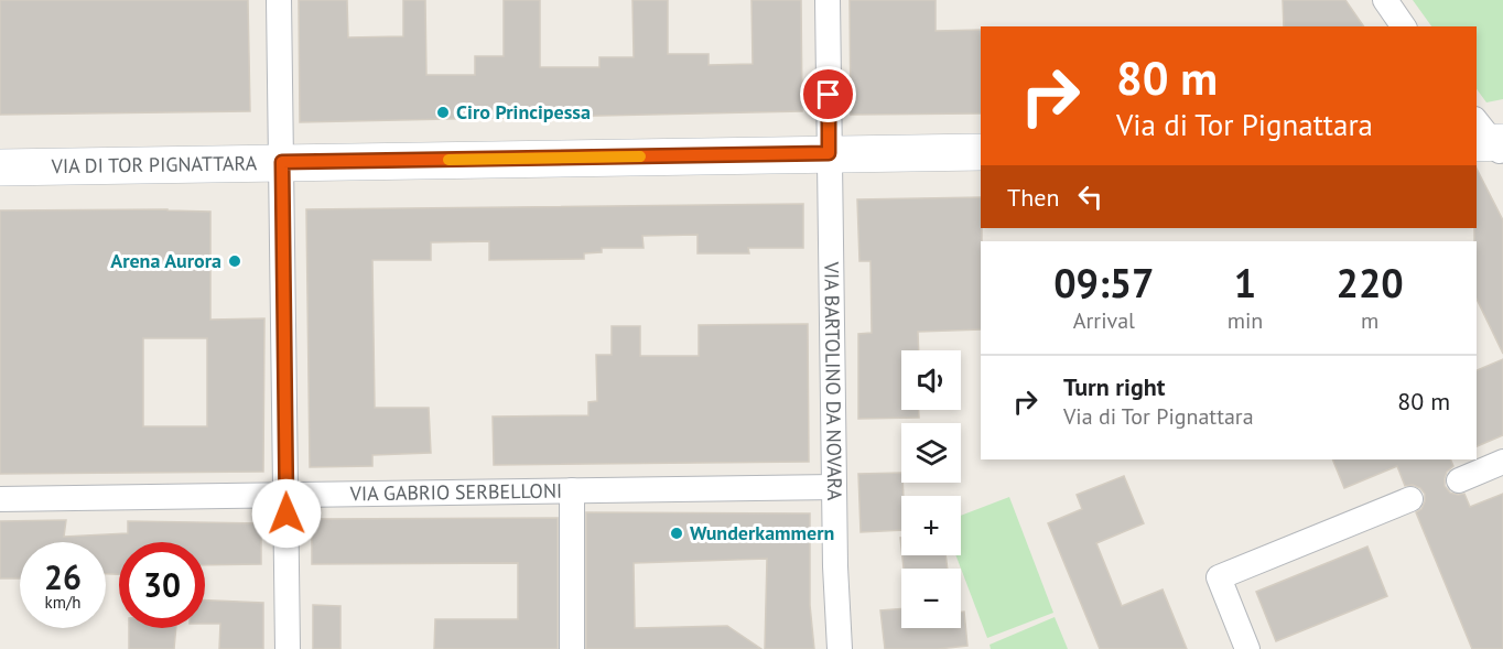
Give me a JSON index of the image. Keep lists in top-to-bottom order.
{
  "streets": {
    "main road": ["VIA DI TOR PIGNATTARA"],
    "street": ["VIA BARTOLINO DA NOVARA", "VIA GABRIO SERBELLONI"]
  },
  "crossings": [
    ["VIA DI TOR PIGNATTARA", "VIA BARTOLINO DA NOVARA"],
    ["VIA BARTOLINO DA NOVARA", "VIA GABRIO SERBELLONI"]
  ],
  "places": ["Ciro Principessa", "Arena Aurora", "Wunderkammern"],
  "page": {
    "turn": ["80 m", "Via di Tor Pignattara"],
    "then": "Then",
    "eta": [
      "09:57",
      "Arrival",
      "1",
      "min",
      "220",
      "m"
    ],
    "map_buttons": ["+", "−"],
    "list": [
      {
        "name": "Turn right",
        "note": "Via di Tor Pignattara",
        "value": "80 m"
      }
    ],
    "speed": "26 km/h",
    "limit": "30"
  }
}
